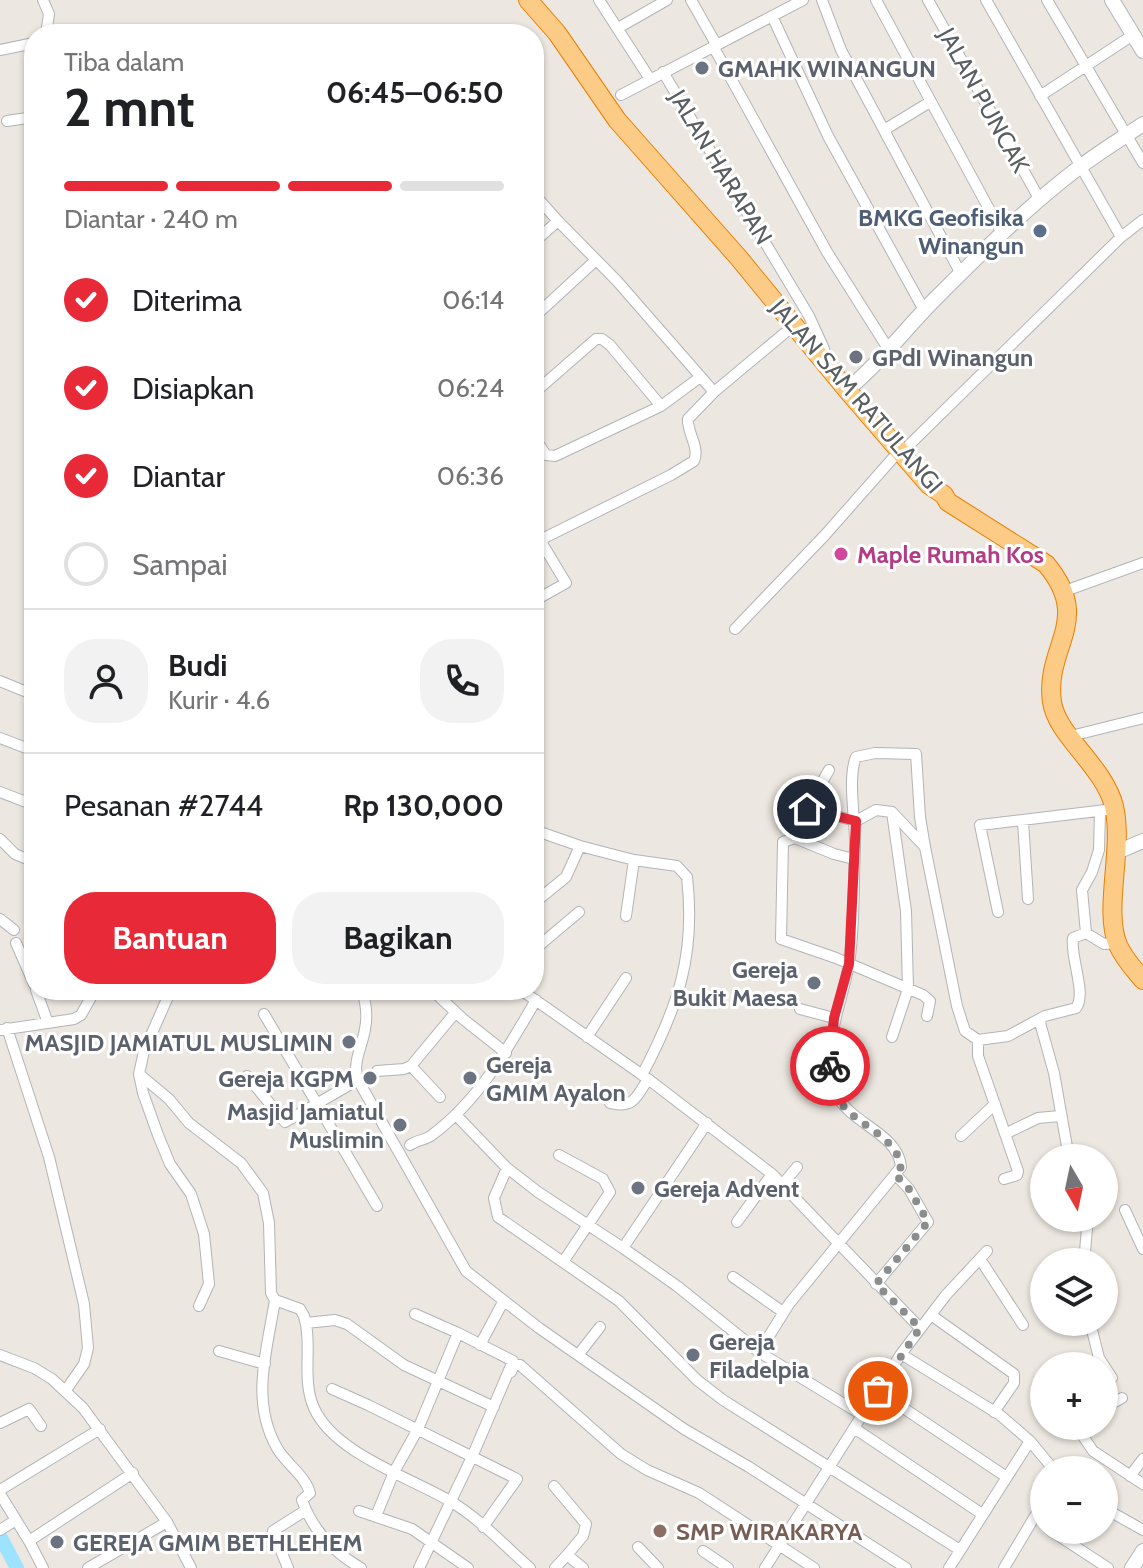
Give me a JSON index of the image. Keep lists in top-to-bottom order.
{
  "streets": {
    "highway": ["JALAN SAM RATULANGI"],
    "street": ["JALAN PUNCAK", "JALAN HARAPAN"]
  },
  "crossings": [
    ["JALAN HARAPAN", "JALAN SAM RATULANGI"]
  ],
  "places": [
    "GMAHK WINANGUN",
    "BMKG Geofisika Winangun",
    "GPdI Winangun",
    "Maple Rumah Kos",
    "Gereja Bukit Maesa",
    "MASJID JAMIATUL MUSLIMIN",
    "Gereja KGPM",
    "Gereja GMIM Ayalon",
    "Masjid Jamiatul Muslimin",
    "Gereja Advent",
    "Gereja Filadelpia",
    "SMP WIRAKARYA",
    "GEREJA GMIM BETHLEHEM"
  ],
  "north": "bottom",
  "page": {
    "heading": ["2 mnt", "Tiba dalam", "06:45–06:50"],
    "panel": [
      "Budi",
      "Kurir · 4.6",
      "Pesanan #2744",
      "Rp 130,000"
    ],
    "bar": "Diantar · 240 m",
    "list": [
      ["Diterima", "06:14"],
      ["Disiapkan", "06:24"],
      ["Diantar", "06:36"],
      "Sampai"
    ],
    "buttons": ["Bantuan", "Bagikan"],
    "map_buttons": ["+", "−"]
  }
}
